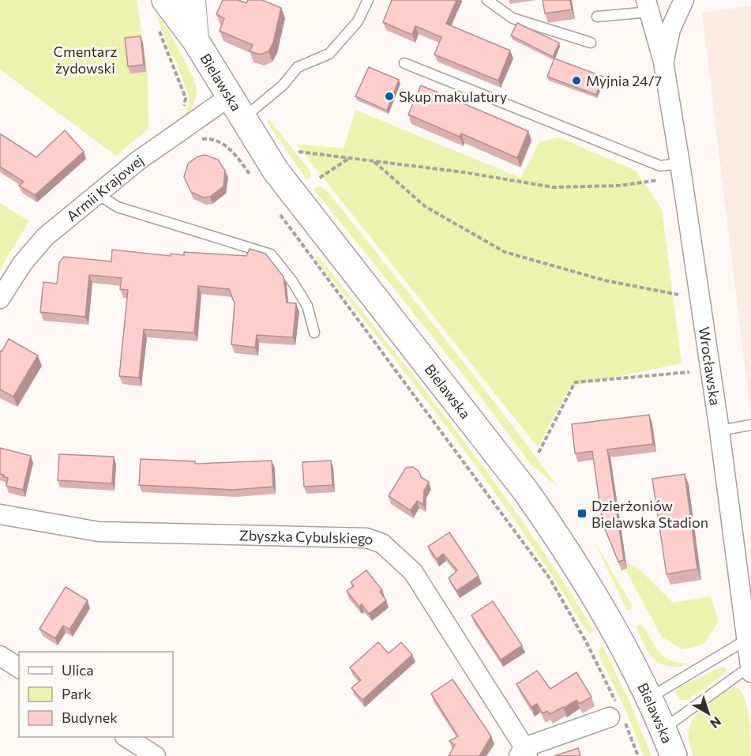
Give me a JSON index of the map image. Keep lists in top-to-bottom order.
{
  "streets": {
    "main road": ["Bielawska"],
    "street": ["Armii Krajowej", "Wrocławska", "Zbyszka Cybulskiego"]
  },
  "crossings": [
    ["Bielawska", "Armii Krajowej"]
  ],
  "parks": ["Cmentarz żydowski"],
  "places": {
    "other": ["Myjnia 24/7", "Skup makulatury"],
    "transit": ["Dzierżoniów Bielawska Stadion"]
  },
  "legend": ["Ulica", "Park", "Budynek"],
  "north": "bottom right"
}
